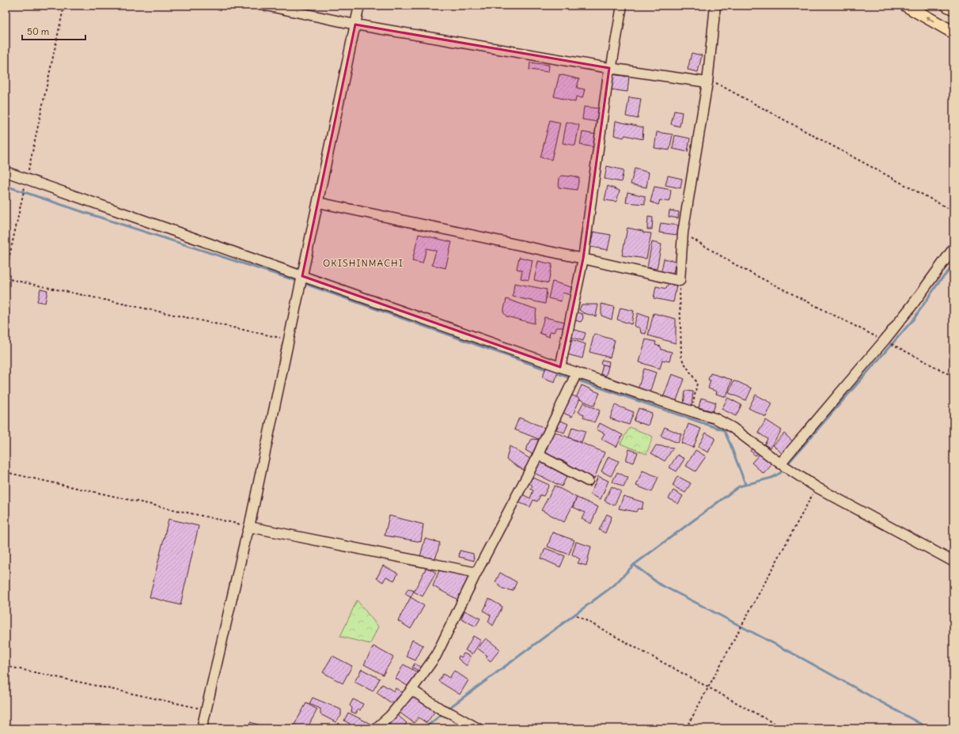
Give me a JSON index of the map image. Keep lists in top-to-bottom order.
{
  "districts": ["OKISHINMACHI"],
  "scale_bar": "50 m"
}
